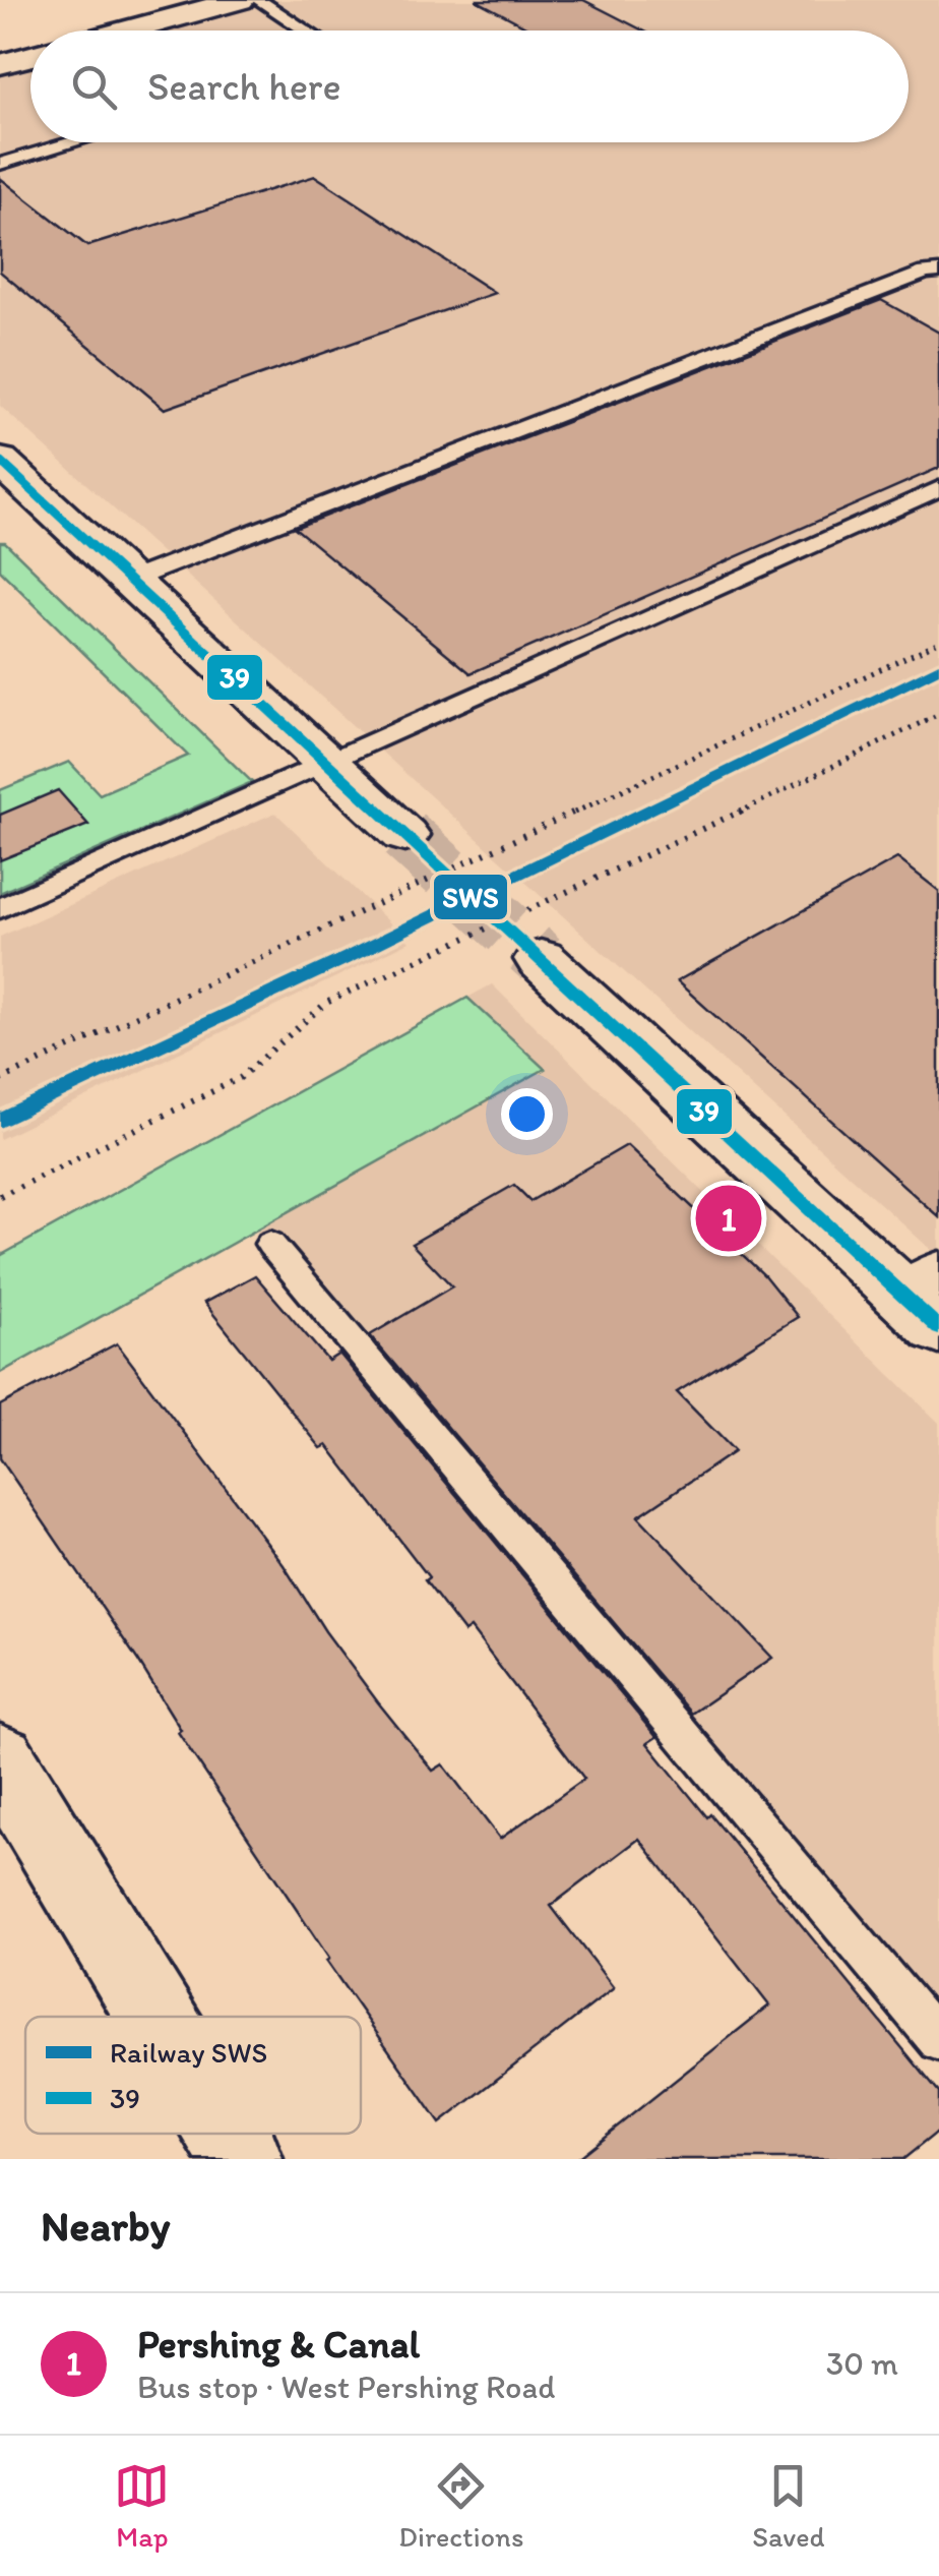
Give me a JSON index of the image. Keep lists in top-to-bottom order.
{
  "lines": ["transit line 39", "rail line SWS"],
  "legend": ["Railway SWS", "39"],
  "page": {
    "search": "Search here",
    "pins": "1",
    "heading": "Nearby",
    "list": [
      {
        "mark": "1",
        "name": "Pershing & Canal",
        "note": "Bus stop · West Pershing Road",
        "value": "30 m"
      }
    ],
    "nav": ["Map", "Directions", "Saved"]
  }
}
